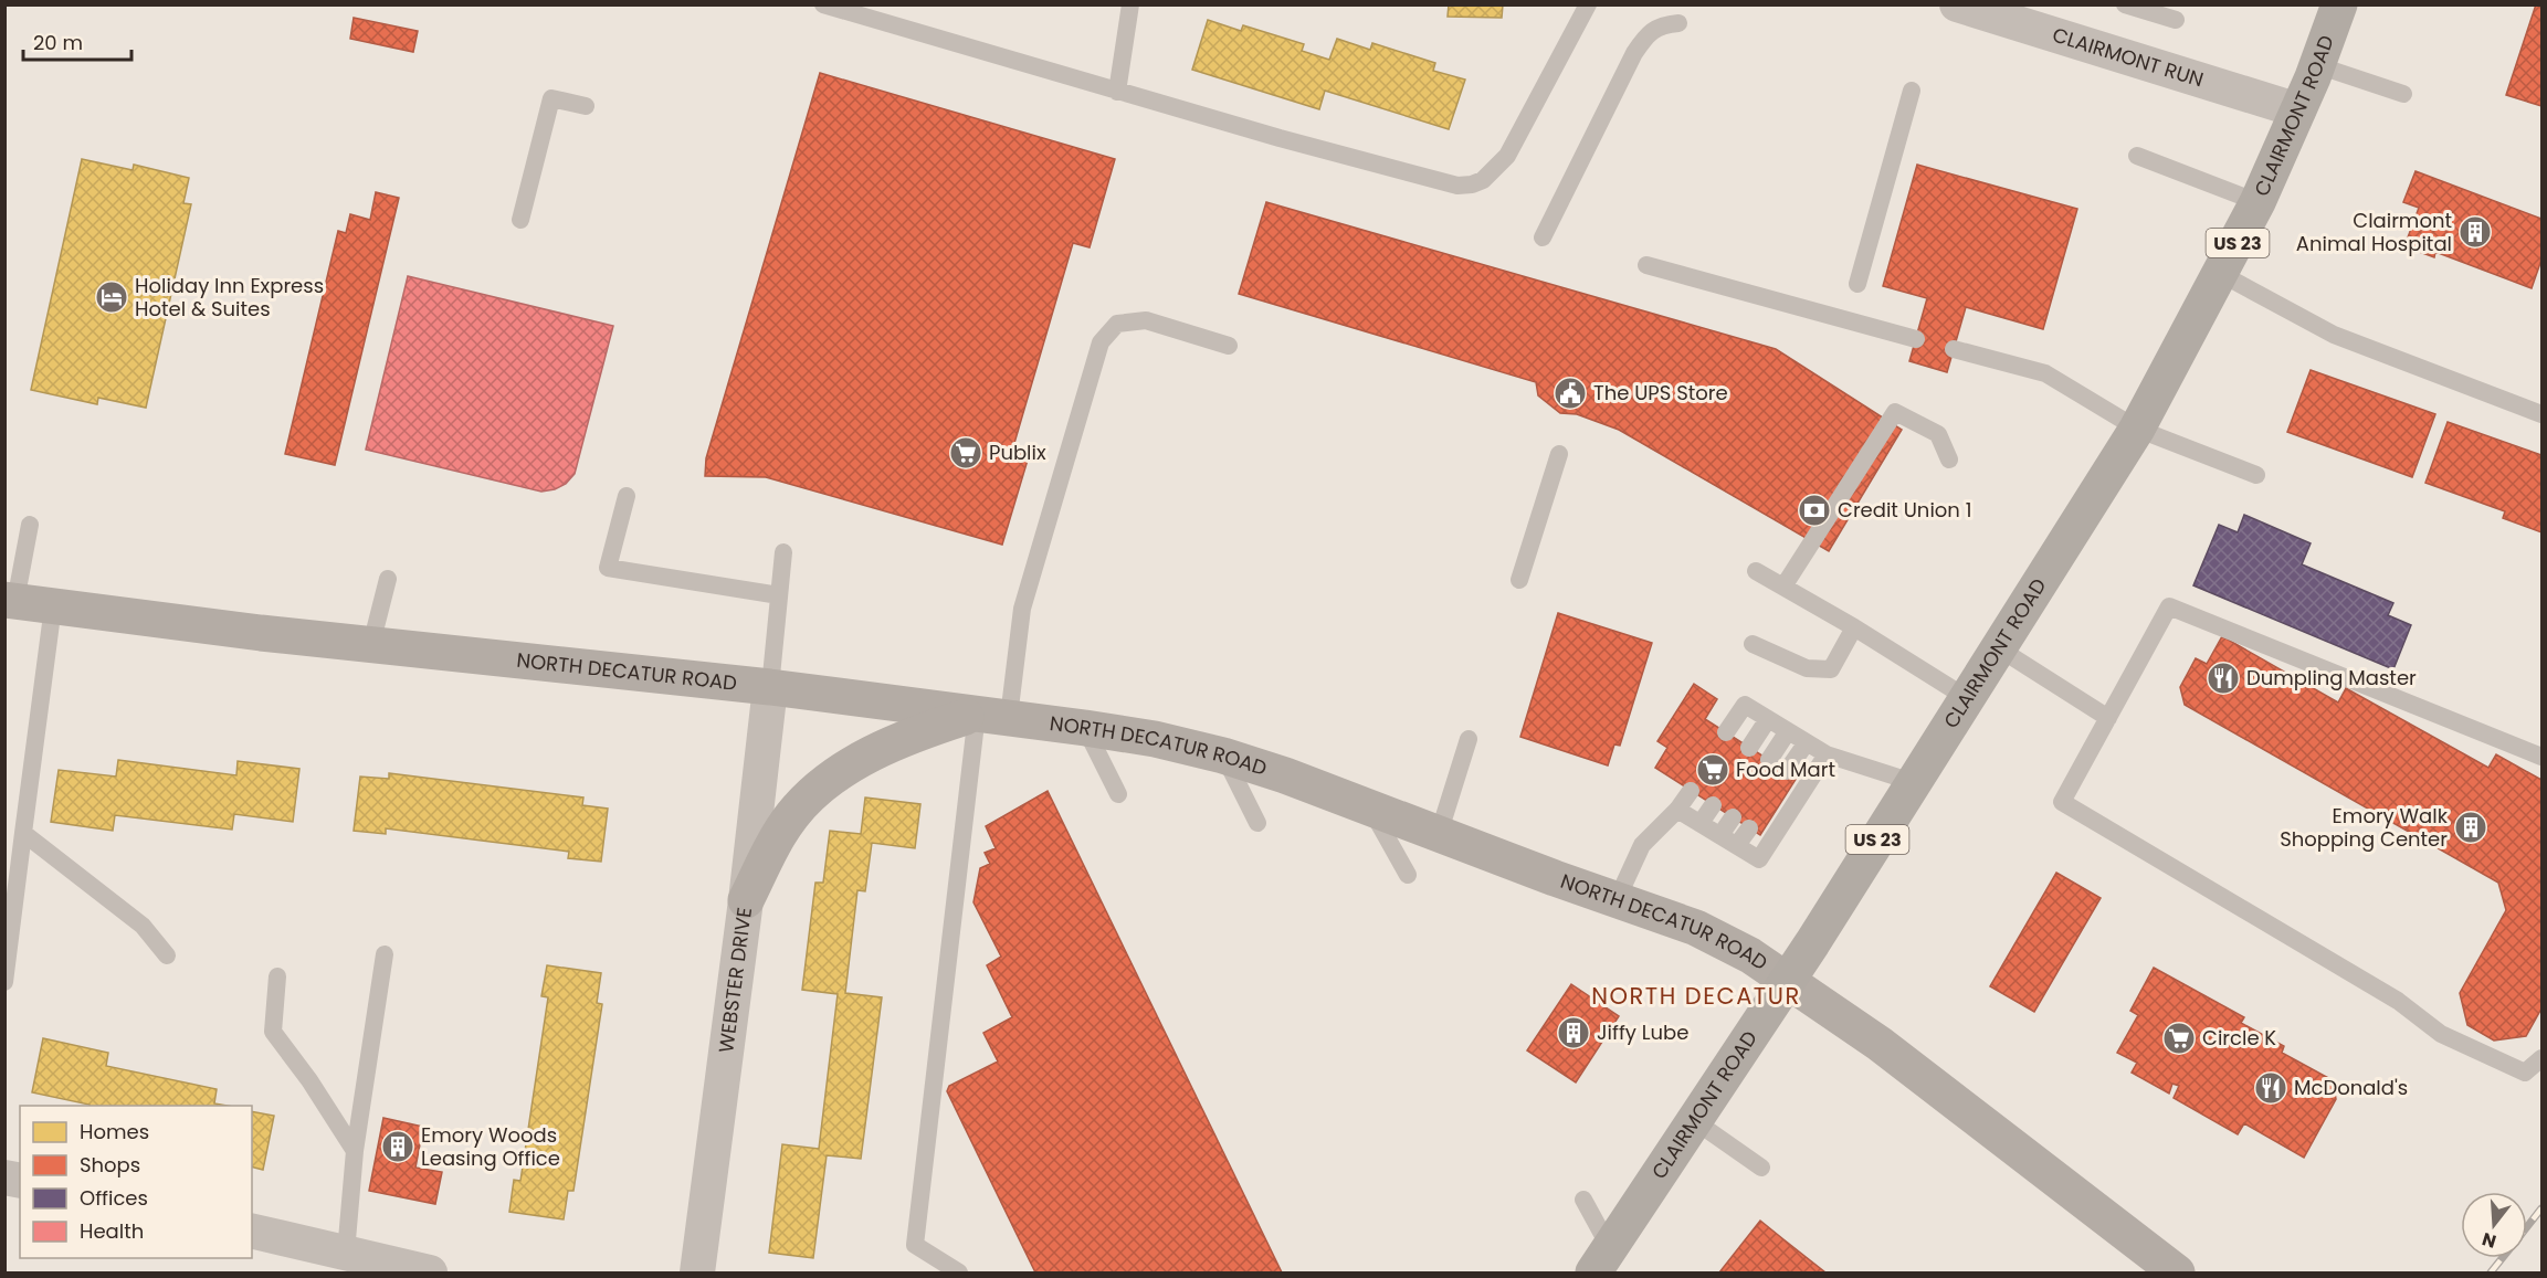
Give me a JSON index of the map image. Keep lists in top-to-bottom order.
{
  "streets": {
    "main road": ["CLAIRMONT ROAD", "US 23", "NORTH DECATUR ROAD"],
    "street": ["CLAIRMONT RUN", "WEBSTER DRIVE"]
  },
  "crossings": [
    ["CLAIRMONT RUN", "CLAIRMONT ROAD"],
    ["CLAIRMONT ROAD", "NORTH DECATUR ROAD"],
    ["NORTH DECATUR ROAD", "WEBSTER DRIVE"]
  ],
  "districts": ["NORTH DECATUR"],
  "places": {
    "building": [
      "Clairmont Animal Hospital",
      "Emory Walk Shopping Center",
      "Jiffy Lube",
      "Emory Woods Leasing Office"
    ],
    "hotel": ["Holiday Inn Express Hotel & Suites"],
    "public building": ["The UPS Store"],
    "supermarket": ["Publix", "Food Mart", "Circle K"],
    "bank": ["Credit Union 1"],
    "restaurant": ["Dumpling Master", "McDonald's"]
  },
  "legend": [
    "Homes",
    "Shops",
    "Offices",
    "Health"
  ],
  "scale_bar": "20 m",
  "north": "bottom"
}
